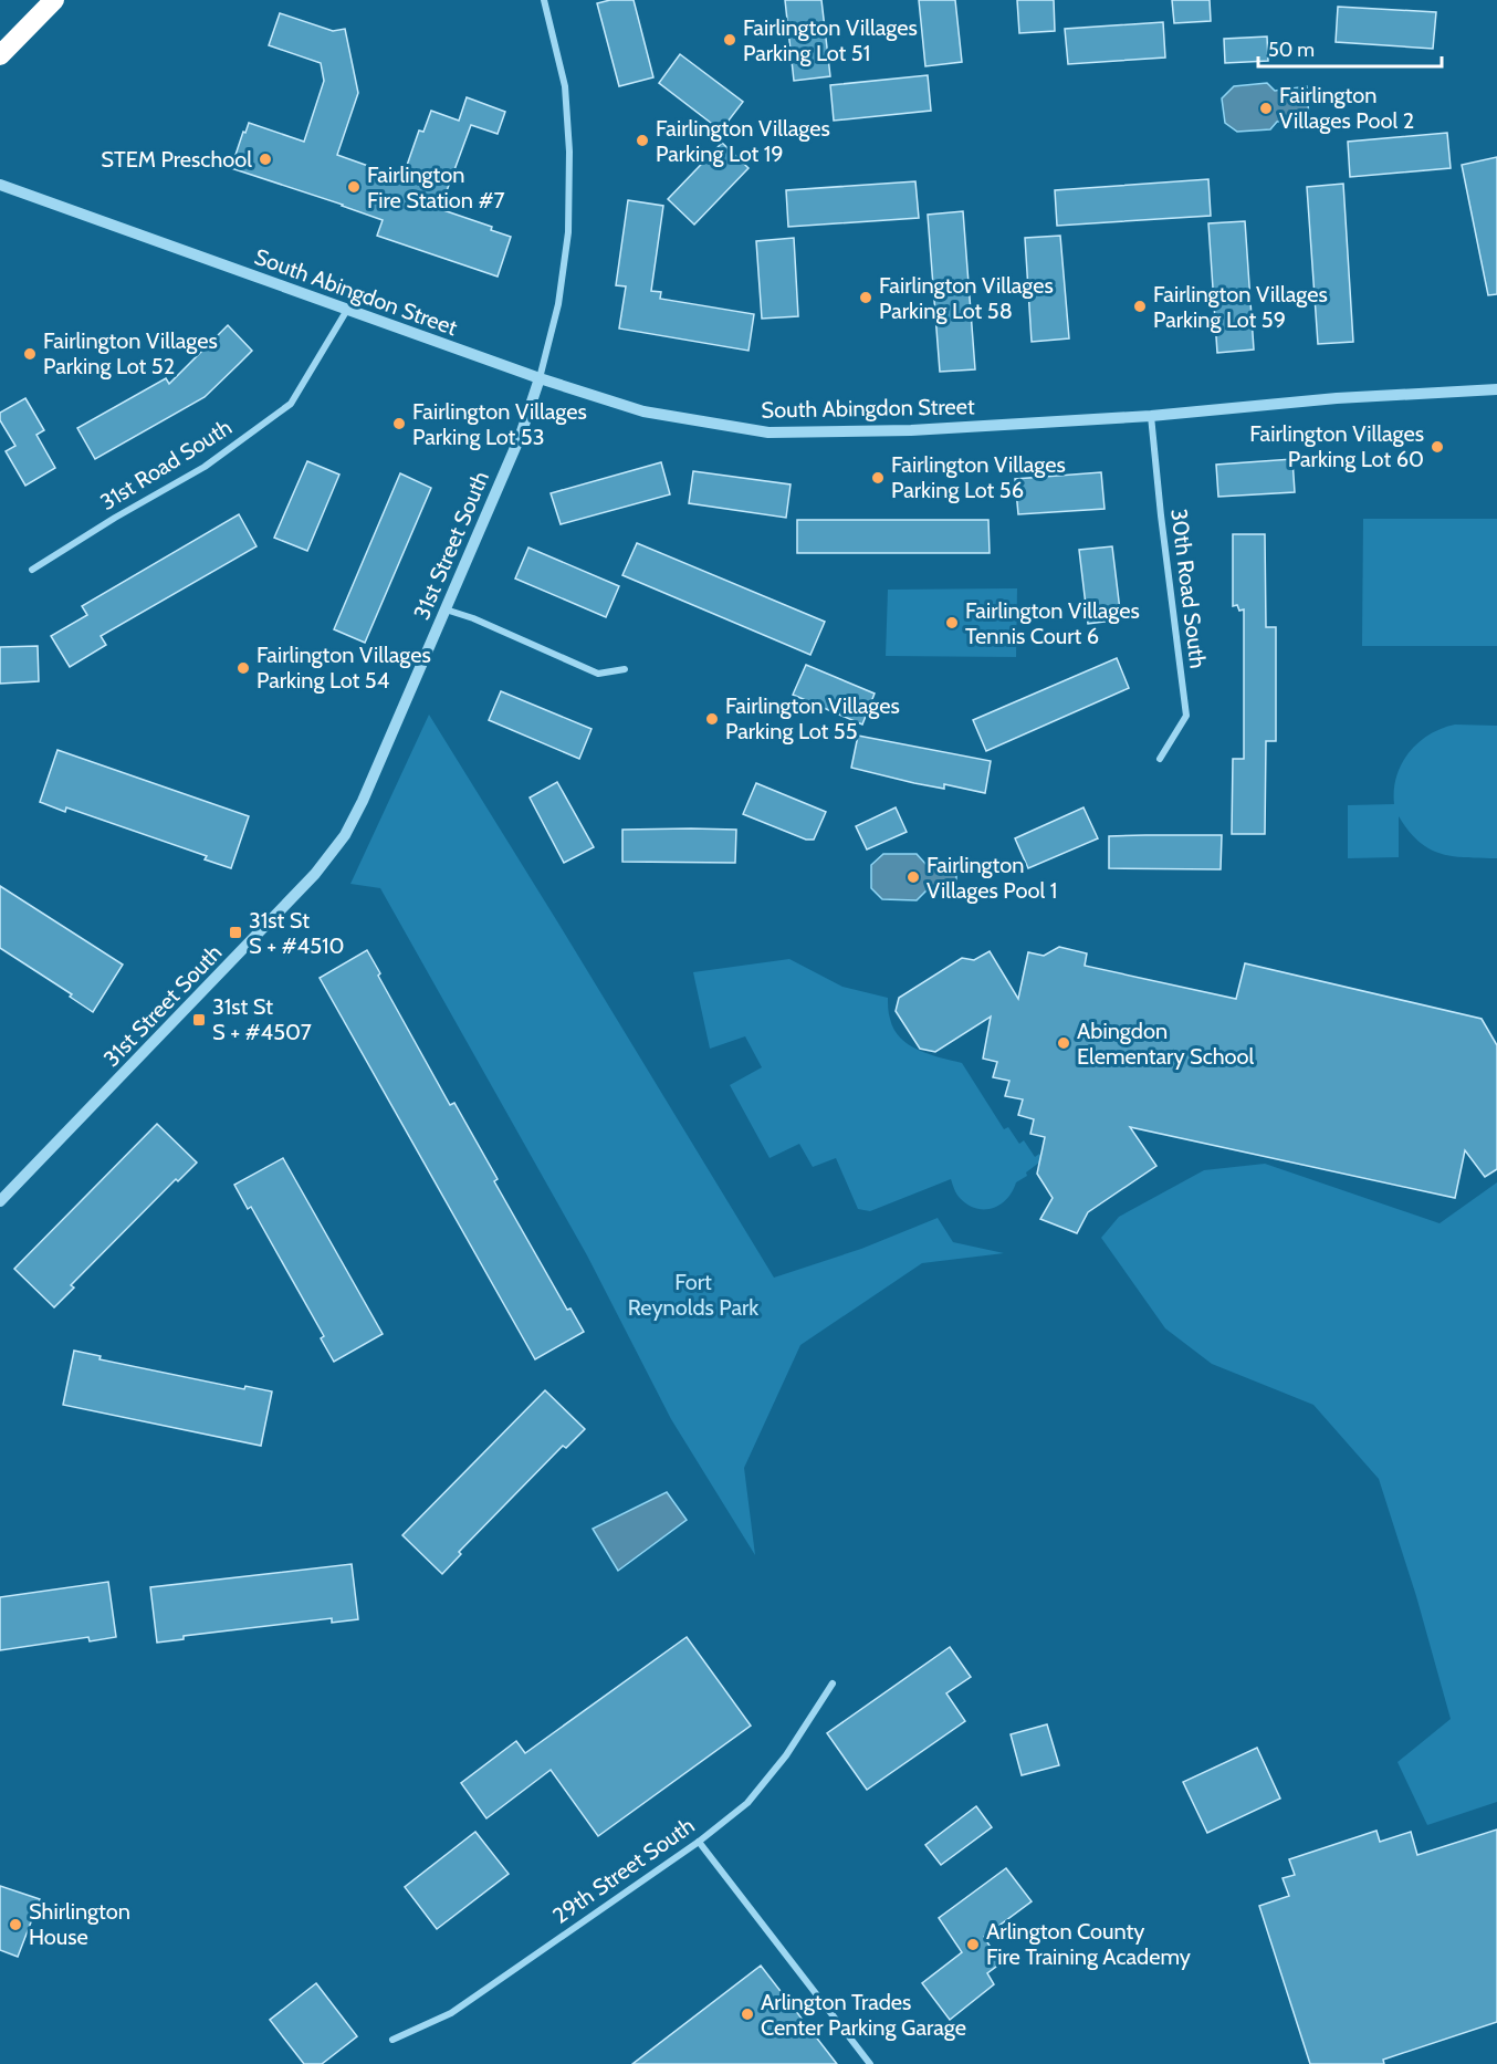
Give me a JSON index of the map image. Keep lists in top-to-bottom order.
{
  "streets": {
    "street": [
      "South Abingdon Street",
      "31st Road South",
      "31st Street South",
      "30th Road South",
      "29th Street South"
    ]
  },
  "crossings": [
    ["South Abingdon Street", "31st Road South"],
    ["South Abingdon Street", "31st Street South"],
    ["South Abingdon Street", "30th Road South"]
  ],
  "parks": ["Fort Reynolds Park"],
  "places": {
    "other": [
      "Fairlington Villages Parking Lot 51",
      "Fairlington Villages Pool 2",
      "Fairlington Villages Parking Lot 19",
      "STEM Preschool",
      "Fairlington Fire Station #7",
      "Fairlington Villages Parking Lot 58",
      "Fairlington Villages Parking Lot 59",
      "Fairlington Villages Parking Lot 52",
      "Fairlington Villages Parking Lot 53",
      "Fairlington Villages Parking Lot 60",
      "Fairlington Villages Parking Lot 56",
      "Fairlington Villages Tennis Court 6",
      "Fairlington Villages Parking Lot 54",
      "Fairlington Villages Parking Lot 55",
      "Fairlington Villages Pool 1",
      "Abingdon Elementary School",
      "Shirlington House",
      "Arlington County Fire Training Academy",
      "Arlington Trades Center Parking Garage"
    ],
    "transit": ["31st St S + #4510", "31st St S + #4507"]
  },
  "scale_bar": "50 m"
}
